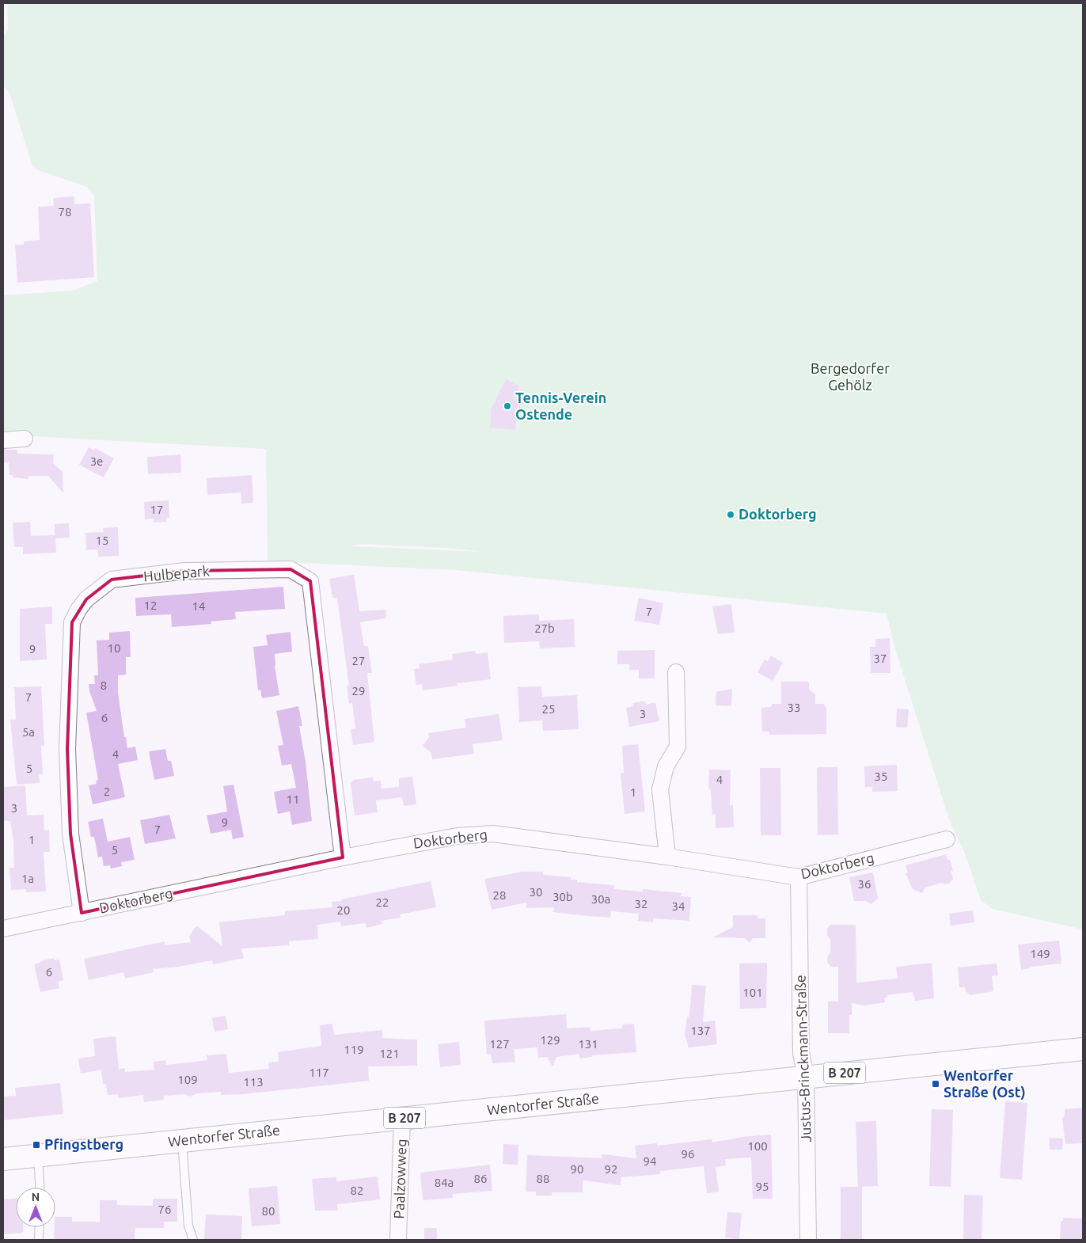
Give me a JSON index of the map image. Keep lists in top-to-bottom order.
{
  "streets": {
    "main road": ["B 207", "Wentorfer Straße"],
    "street": [
      "Hulbepark",
      "Doktorberg",
      "Justus-Brinckmann-Straße",
      "Paalzowweg"
    ]
  },
  "crossings": [
    ["Hulbepark", "Doktorberg"],
    ["Doktorberg", "Justus-Brinckmann-Straße"],
    ["Justus-Brinckmann-Straße", "Wentorfer Straße"],
    ["Wentorfer Straße", "Paalzowweg"]
  ],
  "parks": ["Bergedorfer Gehölz"],
  "places": {
    "other": ["Tennis-Verein Ostende", "Doktorberg"],
    "transit": ["Wentorfer Straße (Ost)", "Pfingstberg"]
  },
  "house_numbers": [
    "78",
    "3e",
    "17",
    "15",
    "12",
    "14",
    "7",
    "27b",
    "10",
    "9",
    "37",
    "27",
    "8",
    "29",
    "7",
    "33",
    "25",
    "3",
    "6",
    "5a",
    "4",
    "5",
    "35",
    "4",
    "2",
    "1",
    "11",
    "3",
    "9",
    "7",
    "1",
    "5",
    "1a",
    "36",
    "30",
    "28",
    "30b",
    "30a",
    "22",
    "32",
    "34",
    "20",
    "149",
    "6",
    "101",
    "137",
    "129",
    "127",
    "131",
    "119",
    "121",
    "117",
    "109",
    "113",
    "100",
    "96",
    "94",
    "90",
    "92",
    "86",
    "88",
    "84a",
    "95",
    "82",
    "76",
    "80"
  ],
  "north": "top"
}
